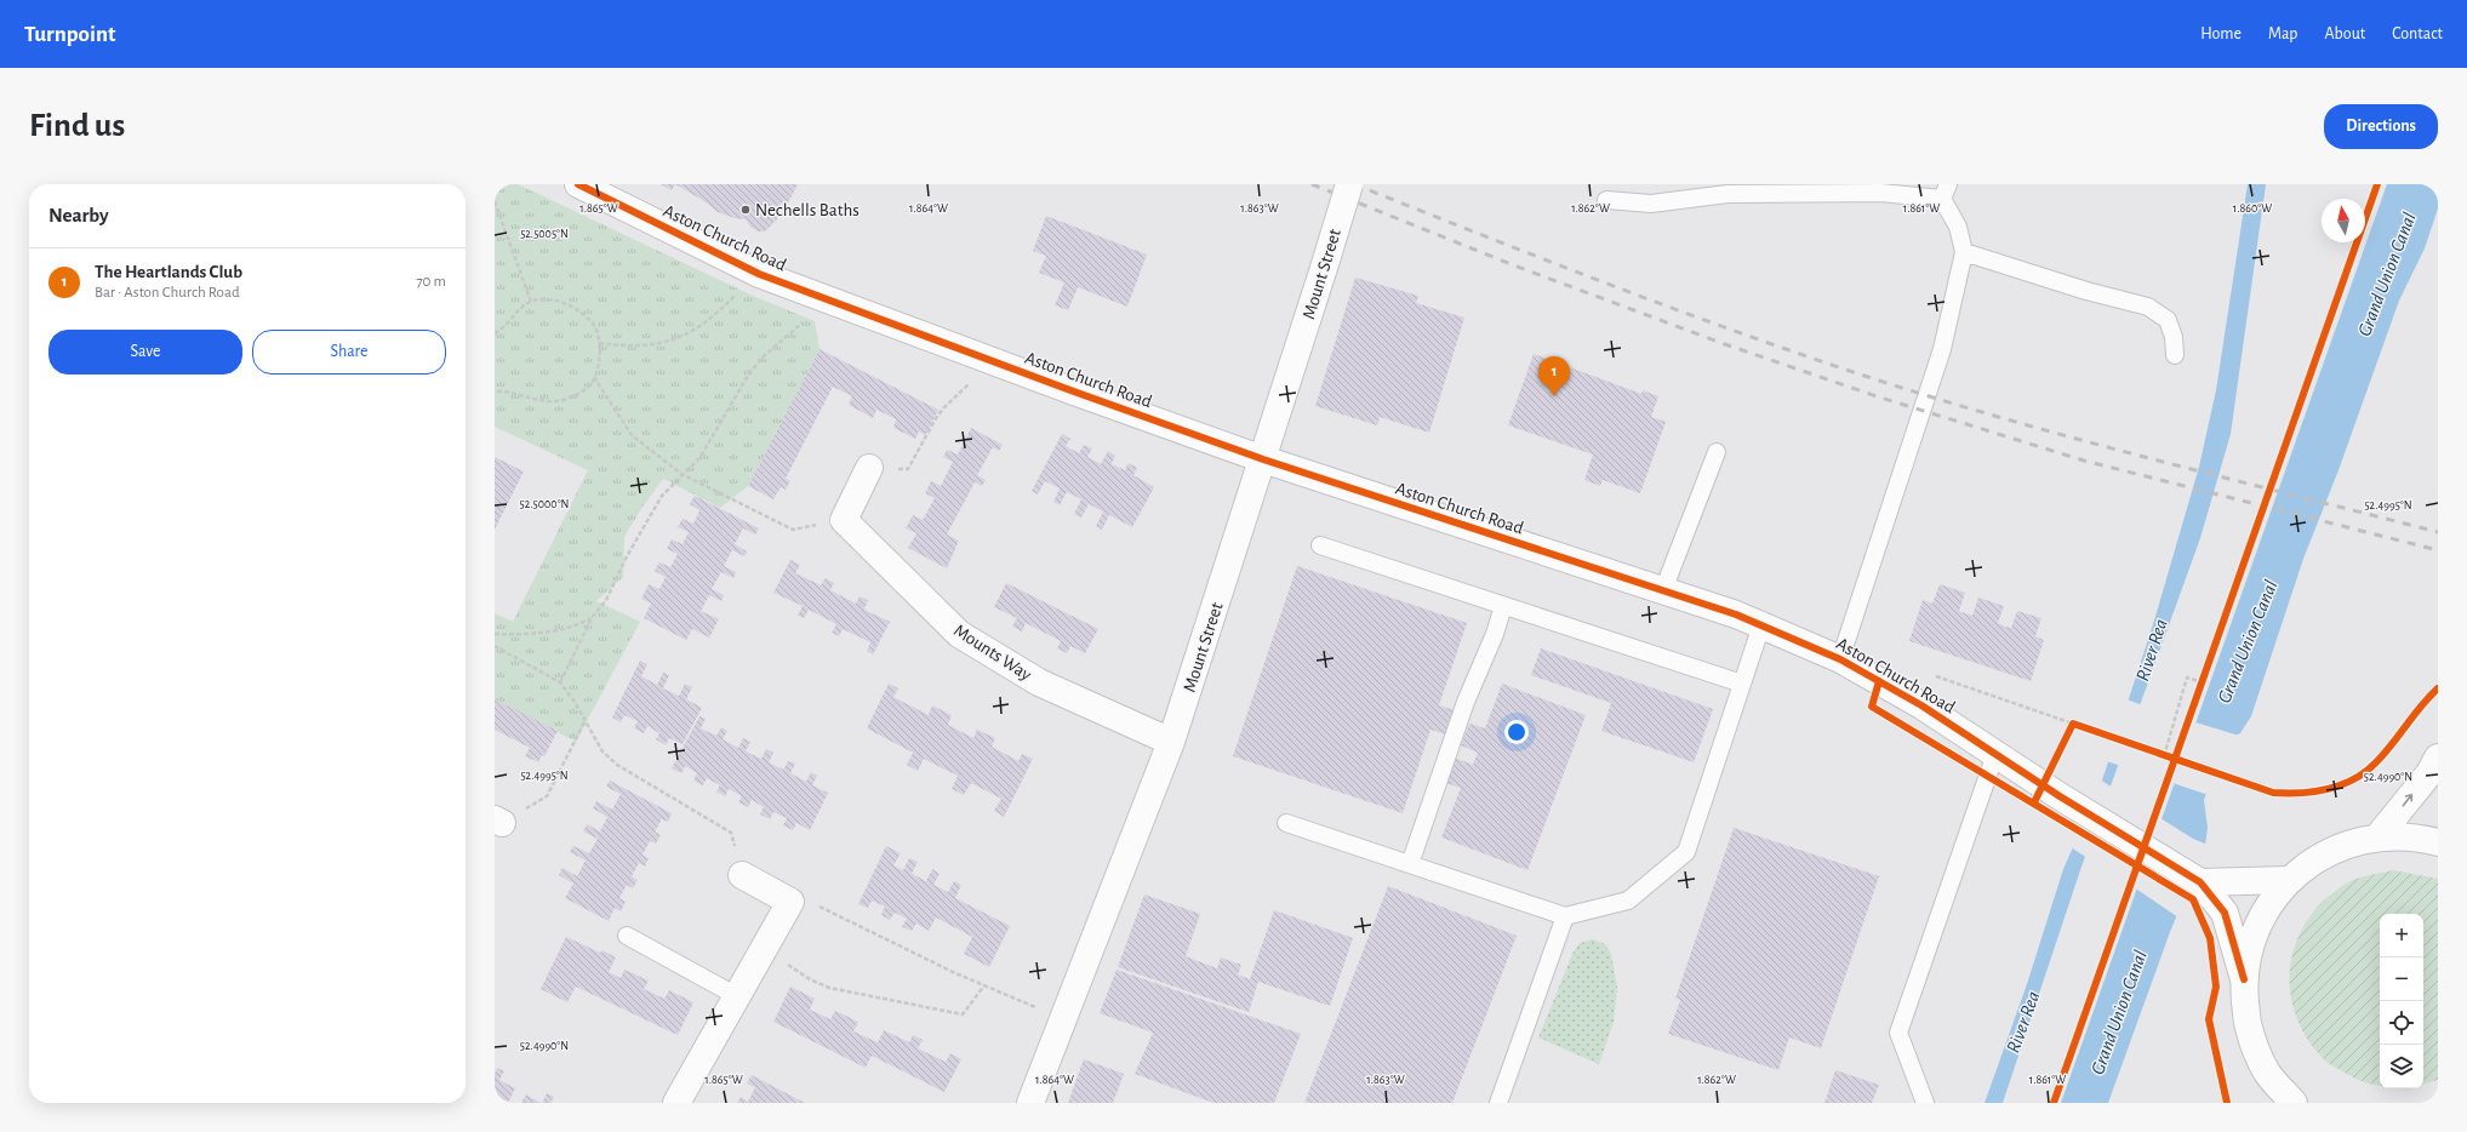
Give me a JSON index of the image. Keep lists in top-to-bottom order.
{
  "streets": {
    "street": ["Aston Church Road", "Mount Street", "Mounts Way"]
  },
  "crossings": [
    ["Aston Church Road", "Mount Street"],
    ["Mount Street", "Mounts Way"]
  ],
  "water": ["Grand Union Canal", "River Rea"],
  "places": ["Nechells Baths"],
  "north": "top",
  "page": {
    "header": "Turnpoint",
    "nav": [
      "Home",
      "Map",
      "About",
      "Contact"
    ],
    "buttons": [
      "Directions",
      ["Save", "Share"]
    ],
    "title": "Find us",
    "heading": "Nearby",
    "list": [
      {
        "mark": "1",
        "name": "The Heartlands Club",
        "note": "Bar · Aston Church Road",
        "value": "70 m"
      }
    ],
    "pins": "1",
    "map_buttons": ["+", "−"]
  },
  "coordinates": [
    "1.865°W",
    "1.864°W",
    "1.863°W",
    "1.862°W",
    "1.861°W",
    "1.860°W",
    "52.5005°N",
    "52.5000°N",
    "52.4995°N",
    "52.4990°N"
  ]
}
